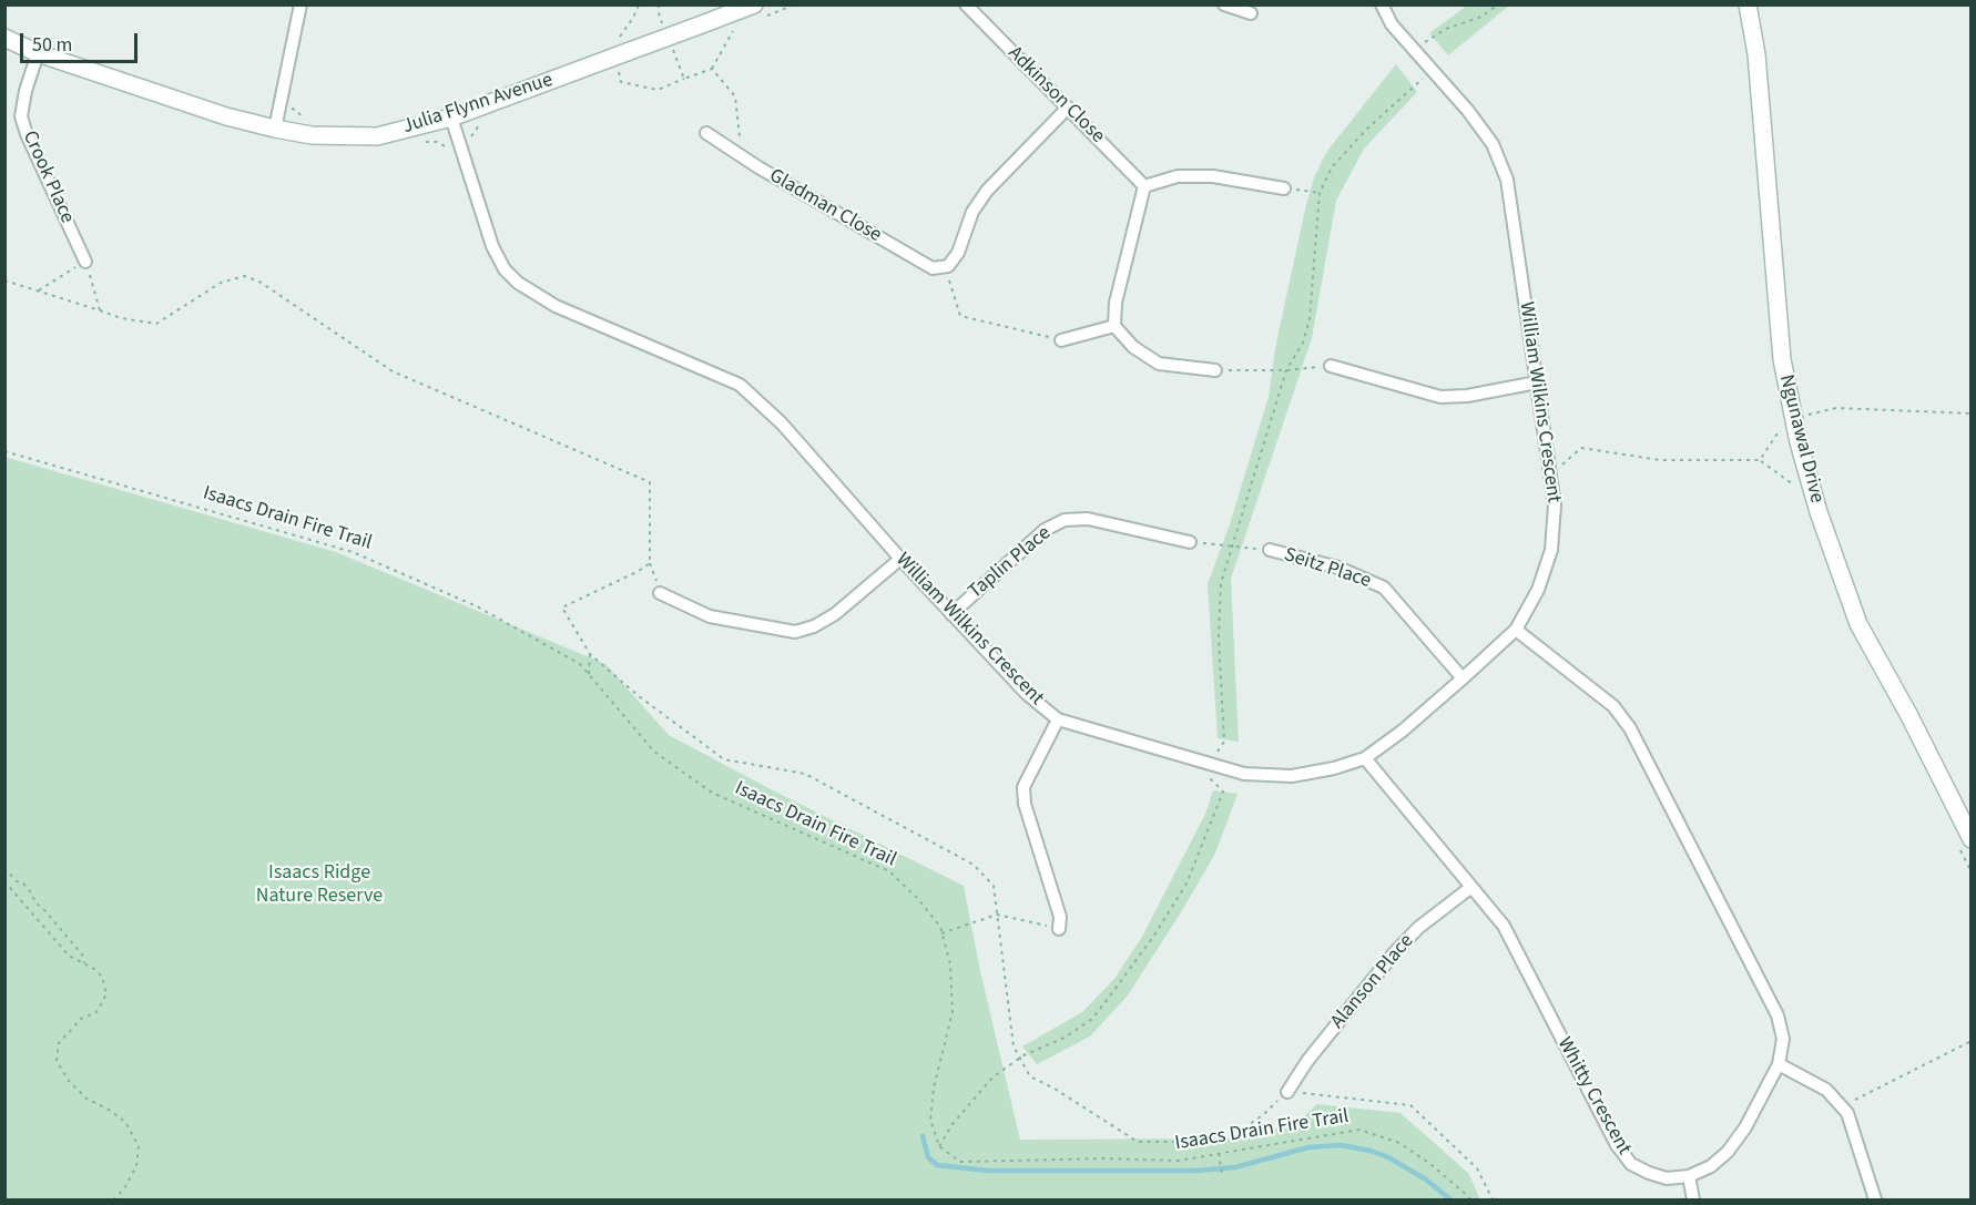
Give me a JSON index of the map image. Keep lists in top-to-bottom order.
{
  "streets": {
    "street": [
      "Adkinson Close",
      "Julia Flynn Avenue",
      "Crook Place",
      "Gladman Close",
      "William Wilkins Crescent",
      "Ngunawal Drive",
      "Taplin Place",
      "Seitz Place",
      "Alanson Place",
      "Whitty Crescent"
    ],
    "path": ["Isaacs Drain Fire Trail"]
  },
  "crossings": [
    ["Julia Flynn Avenue", "Crook Place"],
    ["Julia Flynn Avenue", "William Wilkins Crescent"],
    ["William Wilkins Crescent", "Taplin Place"],
    ["William Wilkins Crescent", "Seitz Place"],
    ["William Wilkins Crescent", "Whitty Crescent"],
    ["Alanson Place", "Whitty Crescent"]
  ],
  "parks": ["Isaacs Ridge Nature Reserve"],
  "scale_bar": "50 m"
}
